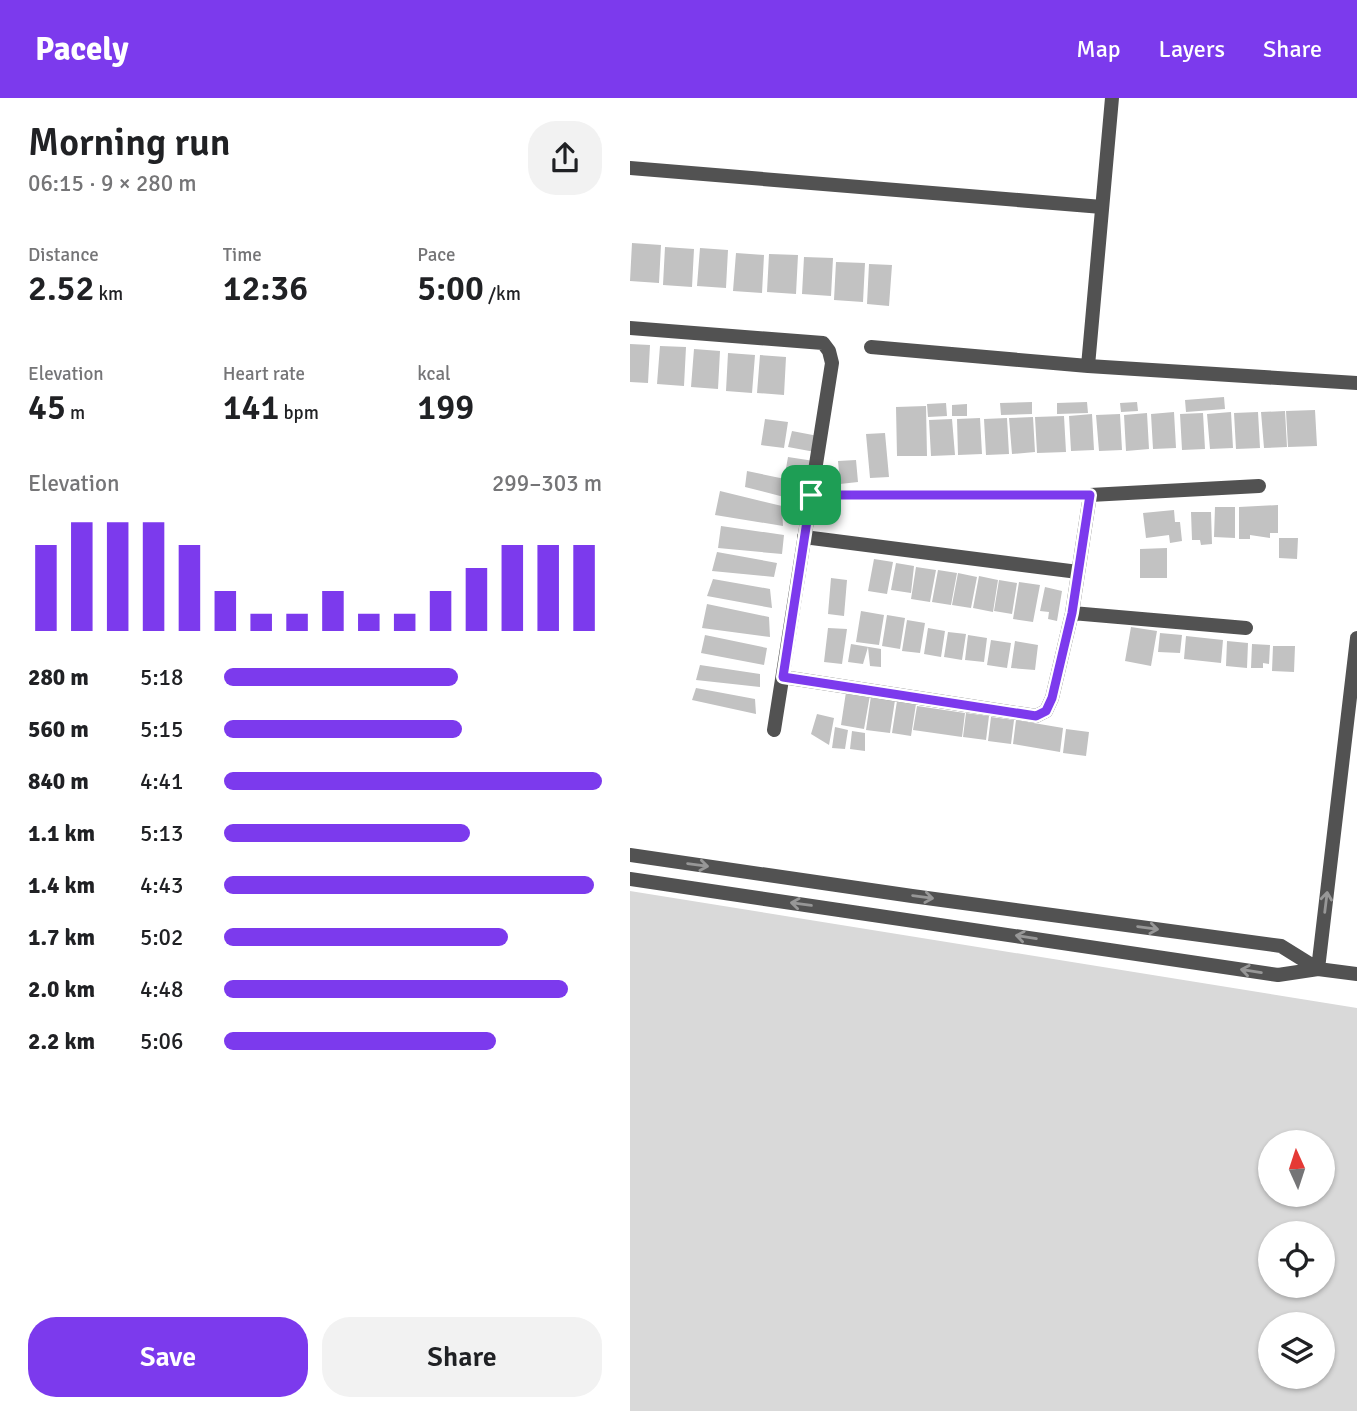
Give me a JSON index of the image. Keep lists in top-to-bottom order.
{
  "north": "top",
  "page": {
    "header": "Pacely",
    "nav": ["Map", "Layers", "Share"],
    "heading": ["Morning run", "06:15 · 9 × 280 m"],
    "stats": [
      ["Distance", "2.52 km"],
      ["Time", "12:36"],
      ["Pace", "5:00 /km"],
      ["Elevation", "45 m"],
      ["Heart rate", "141 bpm"],
      ["kcal", "199"]
    ],
    "chart": ["Elevation", "299–303 m"],
    "list": [
      {
        "name": "280 m",
        "note": "5:18"
      },
      {
        "name": "560 m",
        "note": "5:15"
      },
      {
        "name": "840 m",
        "note": "4:41"
      },
      {
        "name": "1.1 km",
        "note": "5:13"
      },
      {
        "name": "1.4 km",
        "note": "4:43"
      },
      {
        "name": "1.7 km",
        "note": "5:02"
      },
      {
        "name": "2.0 km",
        "note": "4:48"
      },
      {
        "name": "2.2 km",
        "note": "5:06"
      }
    ],
    "buttons": ["Save", "Share"]
  }
}
